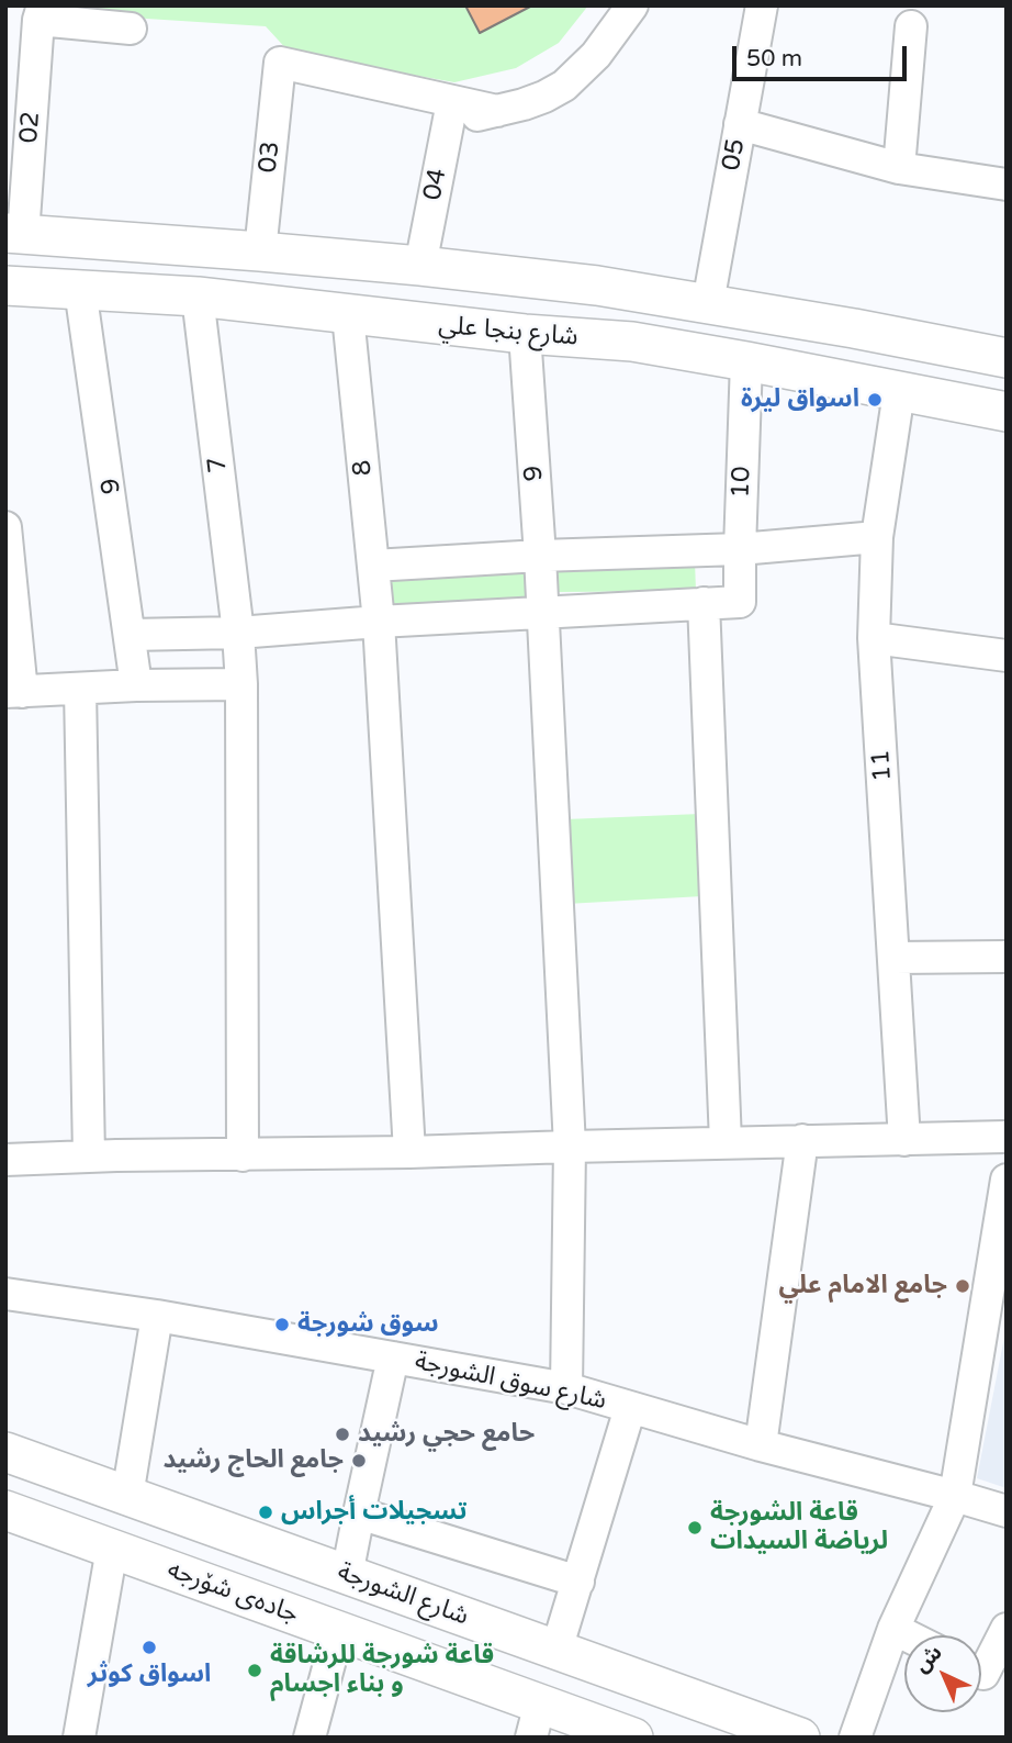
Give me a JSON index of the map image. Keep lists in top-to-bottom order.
{
  "streets": {
    "main road": ["شارع بنجا علي", "جادەی شۆرجە", "شارع الشورجة"],
    "street": [
      "02",
      "05",
      "03",
      "04",
      "7",
      "8",
      "9",
      "10",
      "6",
      "11",
      "شارع سوق الشورجة"
    ]
  },
  "crossings": [
    ["03", "04"],
    ["شارع بنجا علي", "7"],
    ["شارع بنجا علي", "8"],
    ["شارع بنجا علي", "9"],
    ["شارع بنجا علي", "10"],
    ["شارع بنجا علي", "6"],
    ["شارع بنجا علي", "11"],
    ["9", "شارع سوق الشورجة"]
  ],
  "places": [
    "اسواق ليرة",
    "جامع الامام علي",
    "سوق شورجة",
    "حامع حجي رشيد",
    "جامع الحاج رشيد",
    "تسجيلات أجراس",
    "قاعة الشورجة لرياضة السيدات",
    "اسواق كوثر",
    "قاعة شورجة للرشاقة و بناء اجسام"
  ],
  "scale_bar": "50 m",
  "north": "top left"
}
